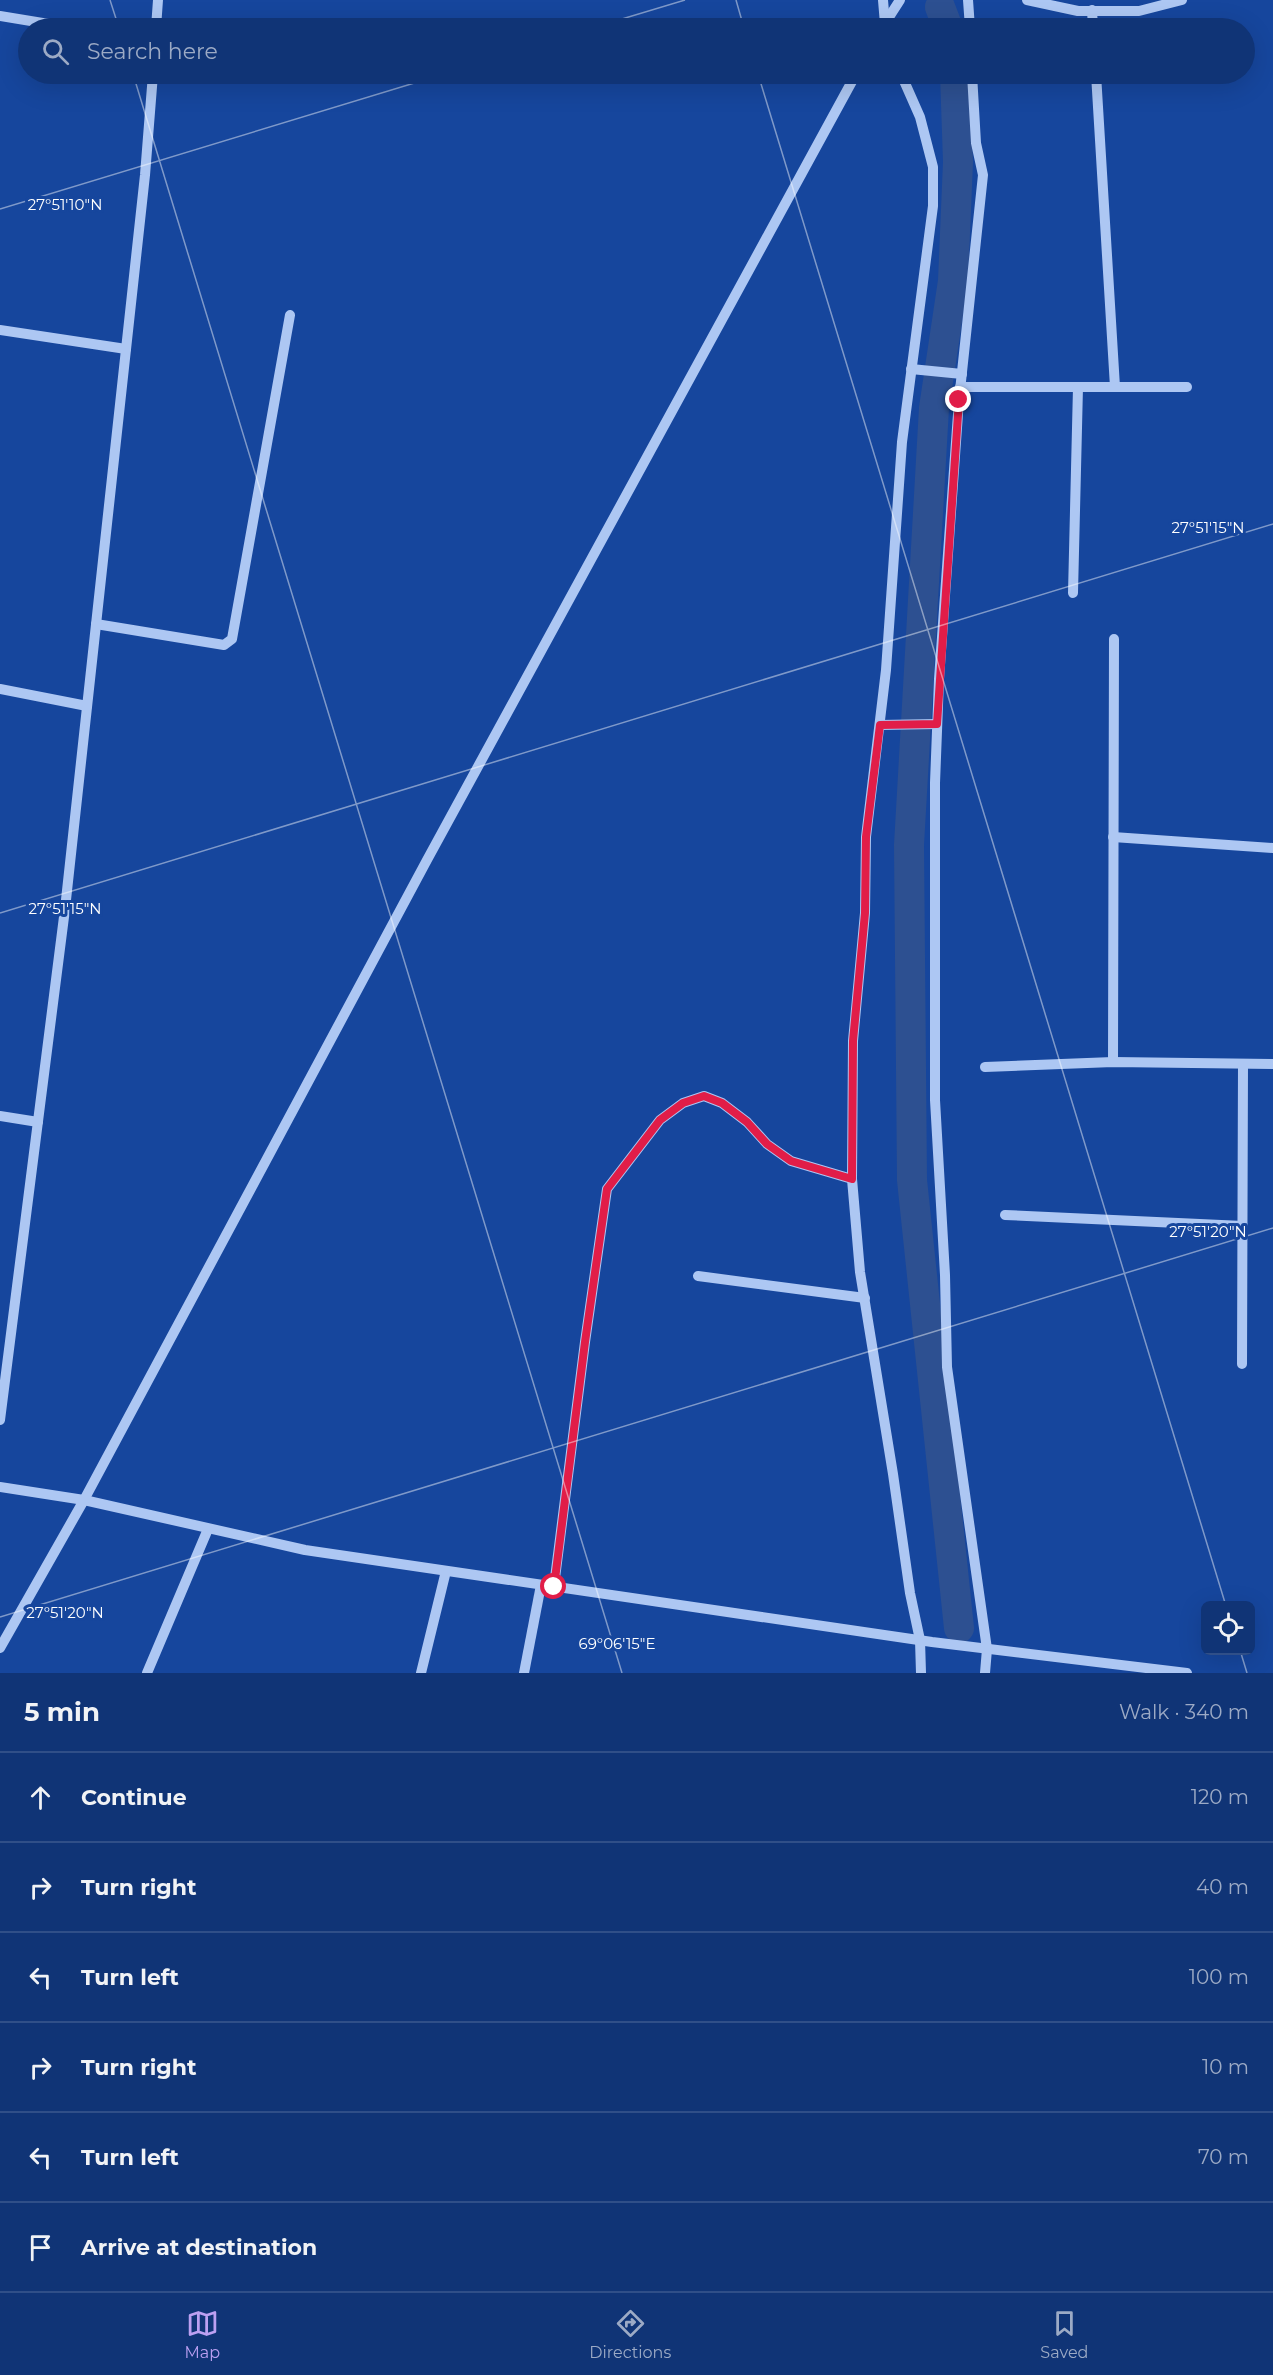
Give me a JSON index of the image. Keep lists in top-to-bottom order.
{
  "page": {
    "search": "Search here",
    "heading": ["5 min", "Walk · 340 m"],
    "list": [
      ["Continue", "120 m"],
      ["Turn right", "40 m"],
      ["Turn left", "100 m"],
      ["Turn right", "10 m"],
      ["Turn left", "70 m"],
      "Arrive at destination"
    ],
    "nav": ["Map", "Directions", "Saved"]
  },
  "coordinates": [
    "27°51'10\"N",
    "27°51'15\"N",
    "27°51'20\"N",
    "69°06'15\"E"
  ]
}
